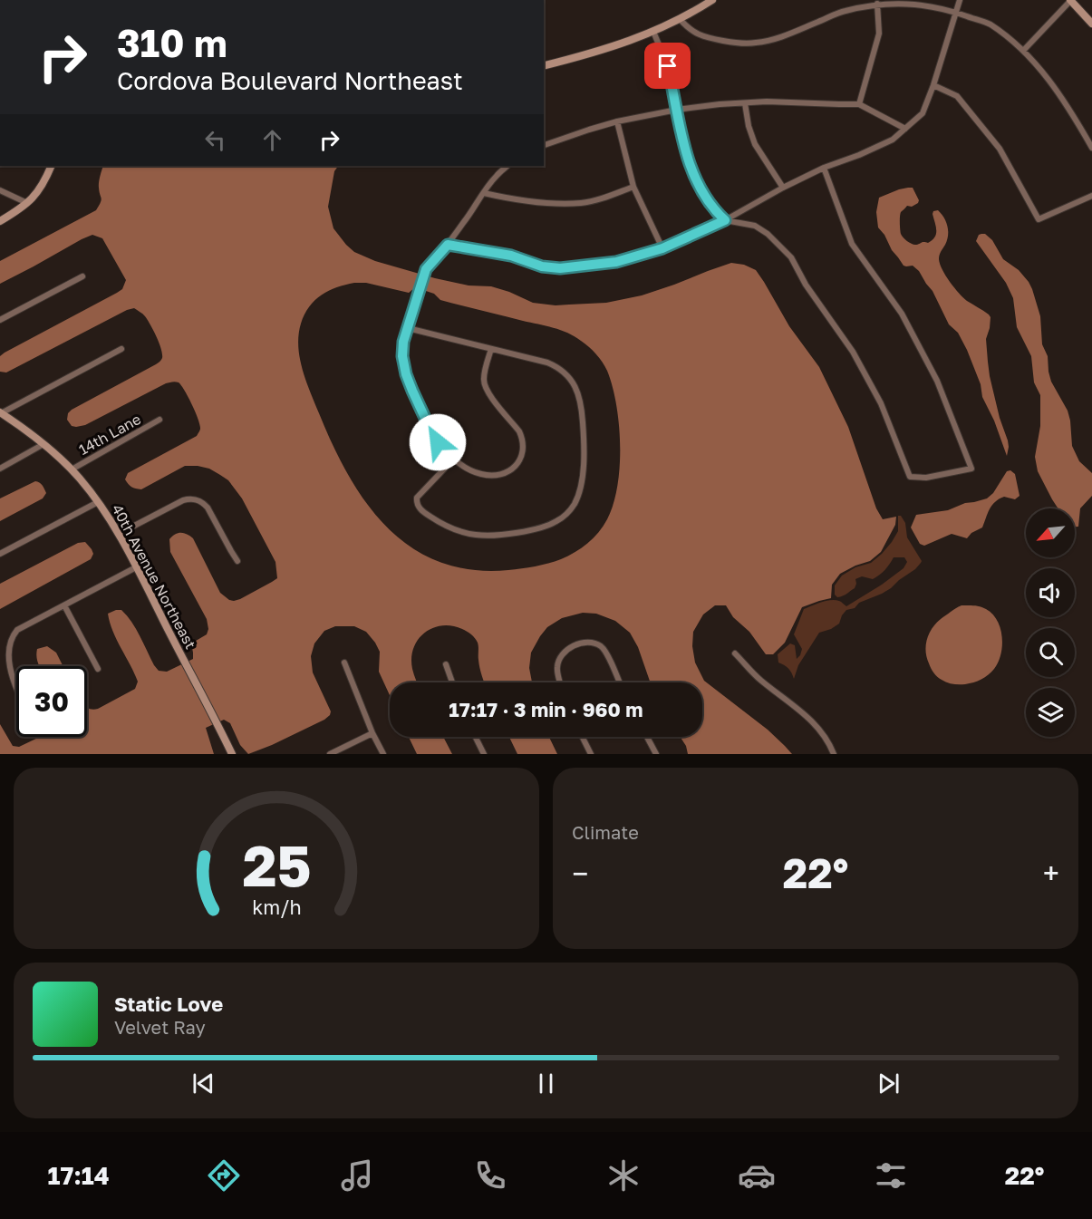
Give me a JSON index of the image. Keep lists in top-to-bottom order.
{
  "streets": {
    "street": ["14th Lane", "40th Avenue Northeast"]
  },
  "crossings": [
    ["14th Lane", "40th Avenue Northeast"]
  ],
  "north": "bottom left",
  "page": {
    "turn": ["310 m", "Cordova Boulevard Northeast"],
    "limit": "30",
    "trip": "17:17 · 3 min · 960 m",
    "tile": "Climate",
    "heat": ["−", "22°", "+"],
    "song": ["Static Love", "Velvet Ray"],
    "tabs": ["17:14", "22°"],
    "gauge": ["25", "km/h"]
  }
}
